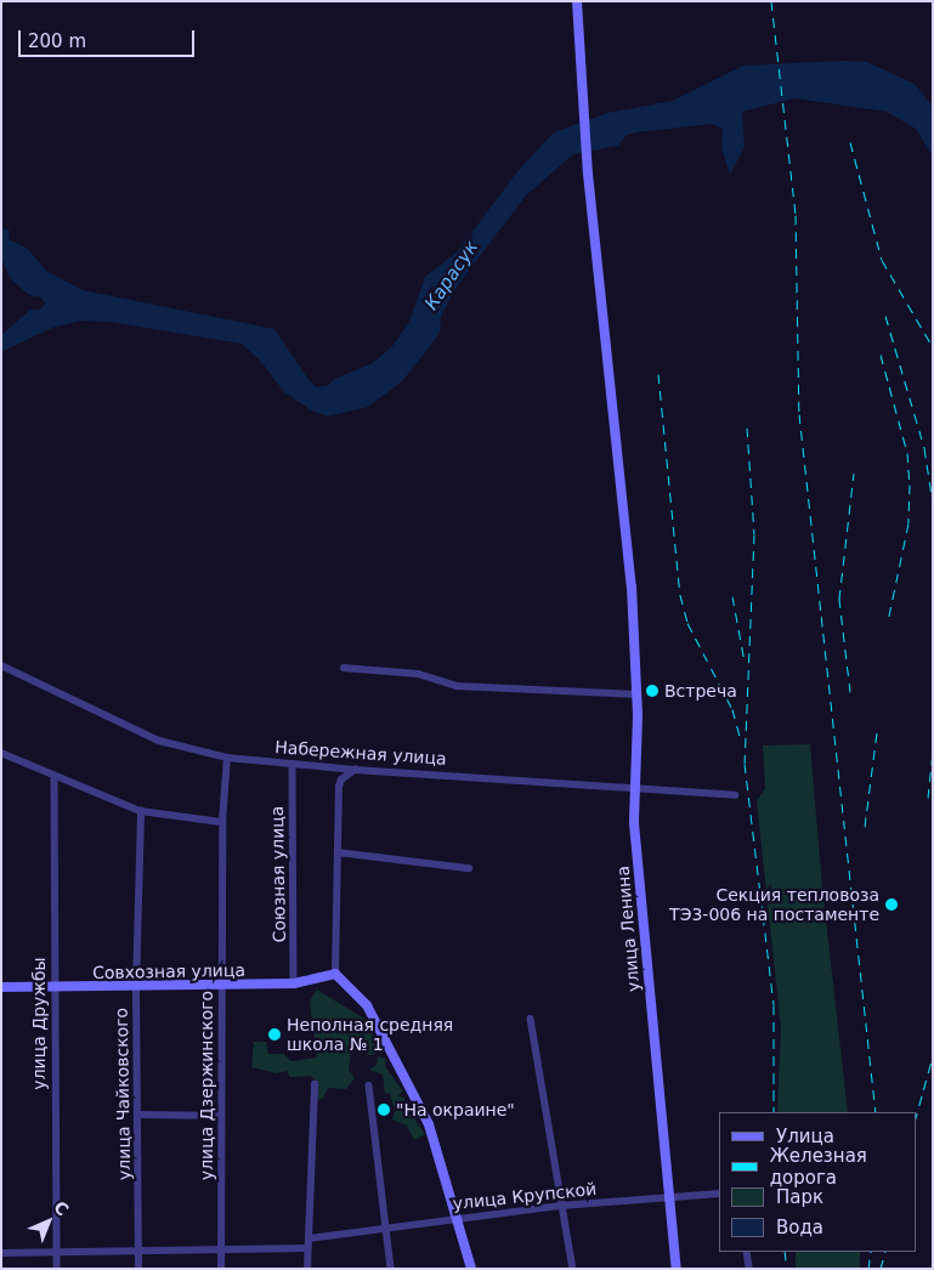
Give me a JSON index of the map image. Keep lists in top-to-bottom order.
{
  "streets": {
    "main road": ["улица Ленина", "Совхозная улица"],
    "street": [
      "Набережная улица",
      "Союзная улица",
      "улица Дружбы",
      "улица Дзержинского",
      "улица Чайковского",
      "улица Крупской"
    ]
  },
  "crossings": [
    ["Набережная улица", "Союзная улица"],
    ["Набережная улица", "улица Ленина"],
    ["Набережная улица", "улица Дзержинского"],
    ["Союзная улица", "Совхозная улица"],
    ["улица Ленина", "улица Крупской"],
    ["Совхозная улица", "улица Дружбы"],
    ["Совхозная улица", "улица Дзержинского"],
    ["Совхозная улица", "улица Чайковского"]
  ],
  "water": ["Карасук"],
  "places": [
    "Встреча",
    "Секция тепловоза ТЭ3-006 на постаменте",
    "Неполная средняя школа № 1",
    "\"На окраине\""
  ],
  "legend": [
    "Улица",
    "Железная дорога",
    "Парк",
    "Вода"
  ],
  "scale_bar": "200 m",
  "north": "top right"
}
